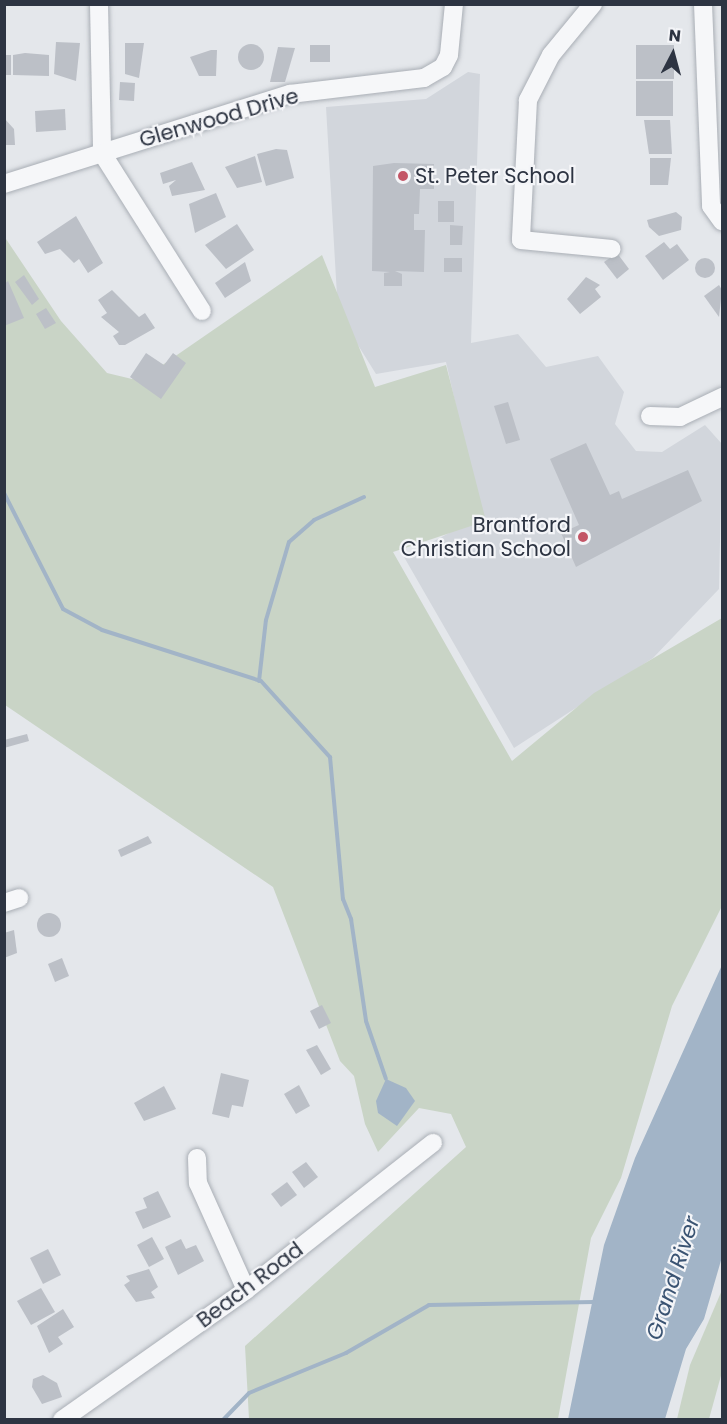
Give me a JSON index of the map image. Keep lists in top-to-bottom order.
{
  "streets": {
    "street": ["Glenwood Drive", "Beach Road"]
  },
  "water": ["Grand River"],
  "places": ["St. Peter School", "Brantford Christian School"],
  "north": "top"
}
